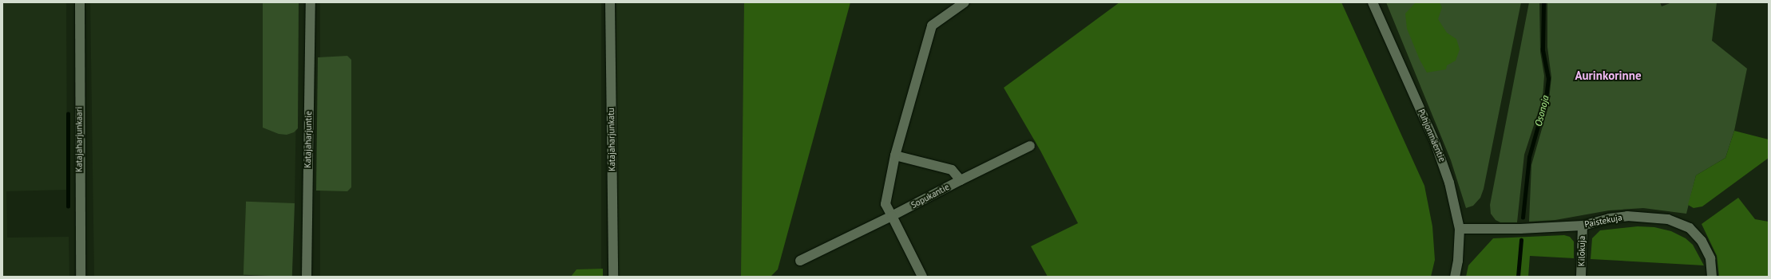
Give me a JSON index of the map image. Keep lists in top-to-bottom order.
{
  "streets": {
    "street": [
      "Puhjonmäentie",
      "Katajaharjunkaari",
      "Katajaharjuntie",
      "Katajaharjunkatu",
      "Sopukantie",
      "Paistekuja",
      "Kilokuja"
    ]
  },
  "crossings": [
    ["Puhjonmäentie", "Paistekuja"],
    ["Paistekuja", "Kilokuja"]
  ],
  "districts": ["Aurinkorinne"],
  "water": ["Osonoja"]
}
